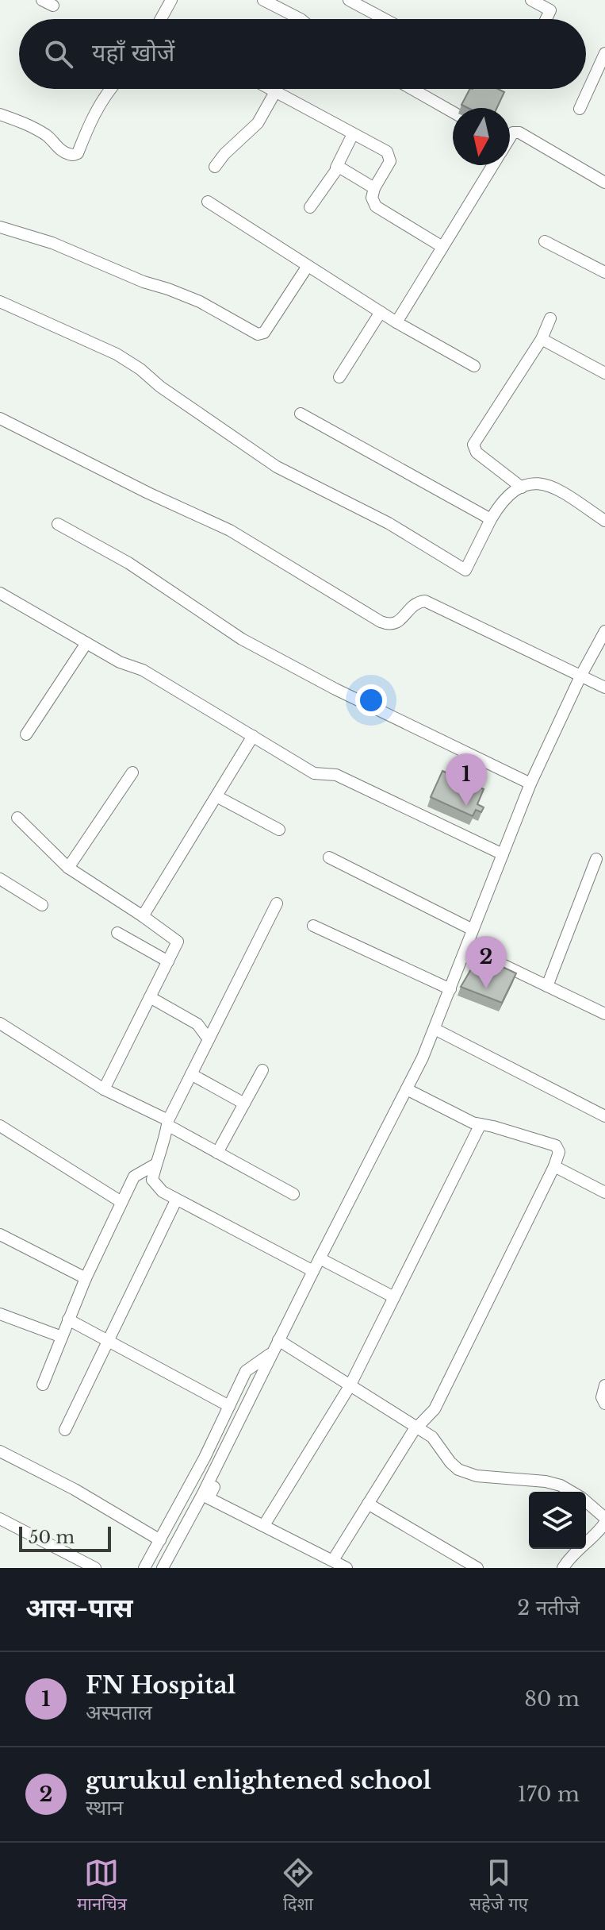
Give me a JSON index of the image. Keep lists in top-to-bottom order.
{
  "scale_bar": "50 m",
  "north": "bottom",
  "page": {
    "search": "यहाँ खोजें",
    "pins": ["1", "2"],
    "scale": "50 m",
    "heading": ["आस-पास", "2 नतीजे"],
    "list": [
      {
        "mark": "1",
        "name": "FN Hospital",
        "note": "अस्पताल",
        "value": "80 m"
      },
      {
        "mark": "2",
        "name": "gurukul enlightened school",
        "note": "स्थान",
        "value": "170 m"
      }
    ],
    "nav": ["मानचित्र", "दिशा", "सहेजे गए"]
  }
}
